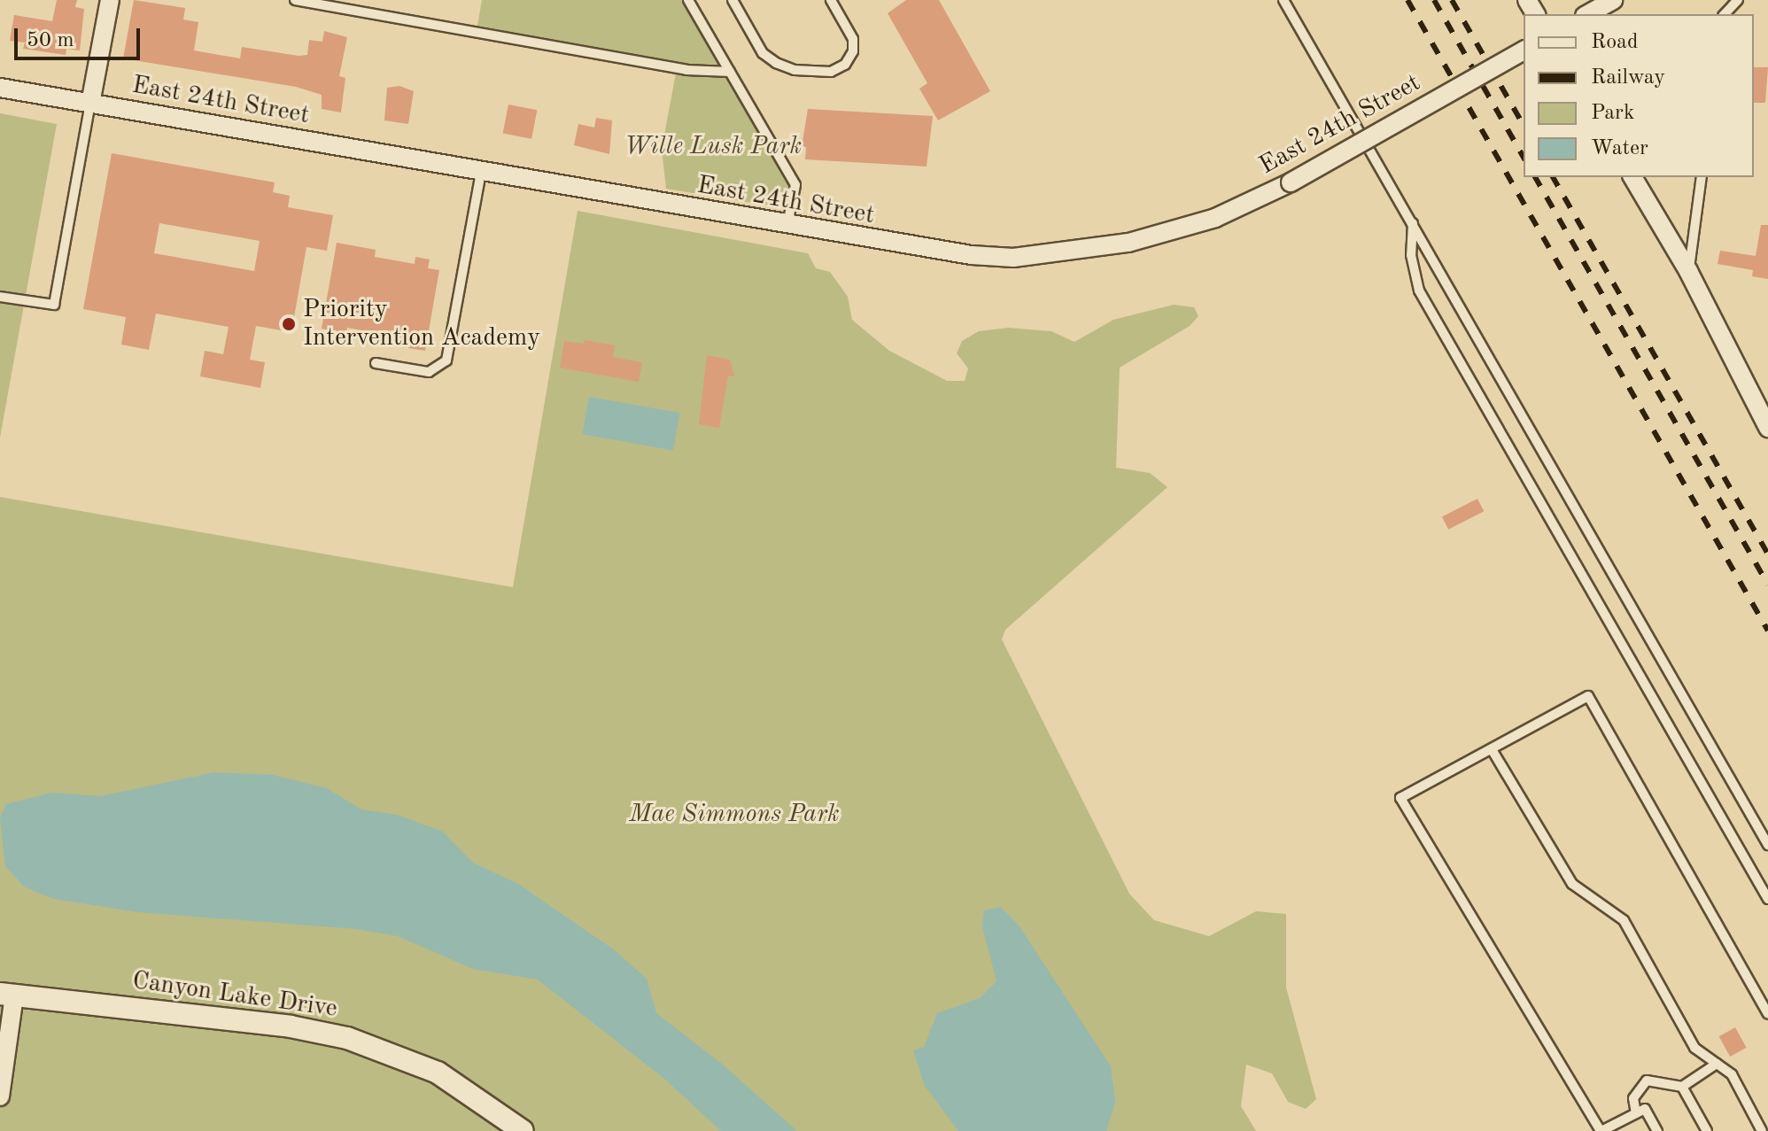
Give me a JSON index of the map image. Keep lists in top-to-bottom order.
{
  "streets": {
    "street": ["East 24th Street", "Canyon Lake Drive"]
  },
  "parks": ["Wille Lusk Park", "Mae Simmons Park"],
  "places": ["Priority Intervention Academy"],
  "legend": [
    "Road",
    "Railway",
    "Park",
    "Water"
  ],
  "scale_bar": "50 m"
}
